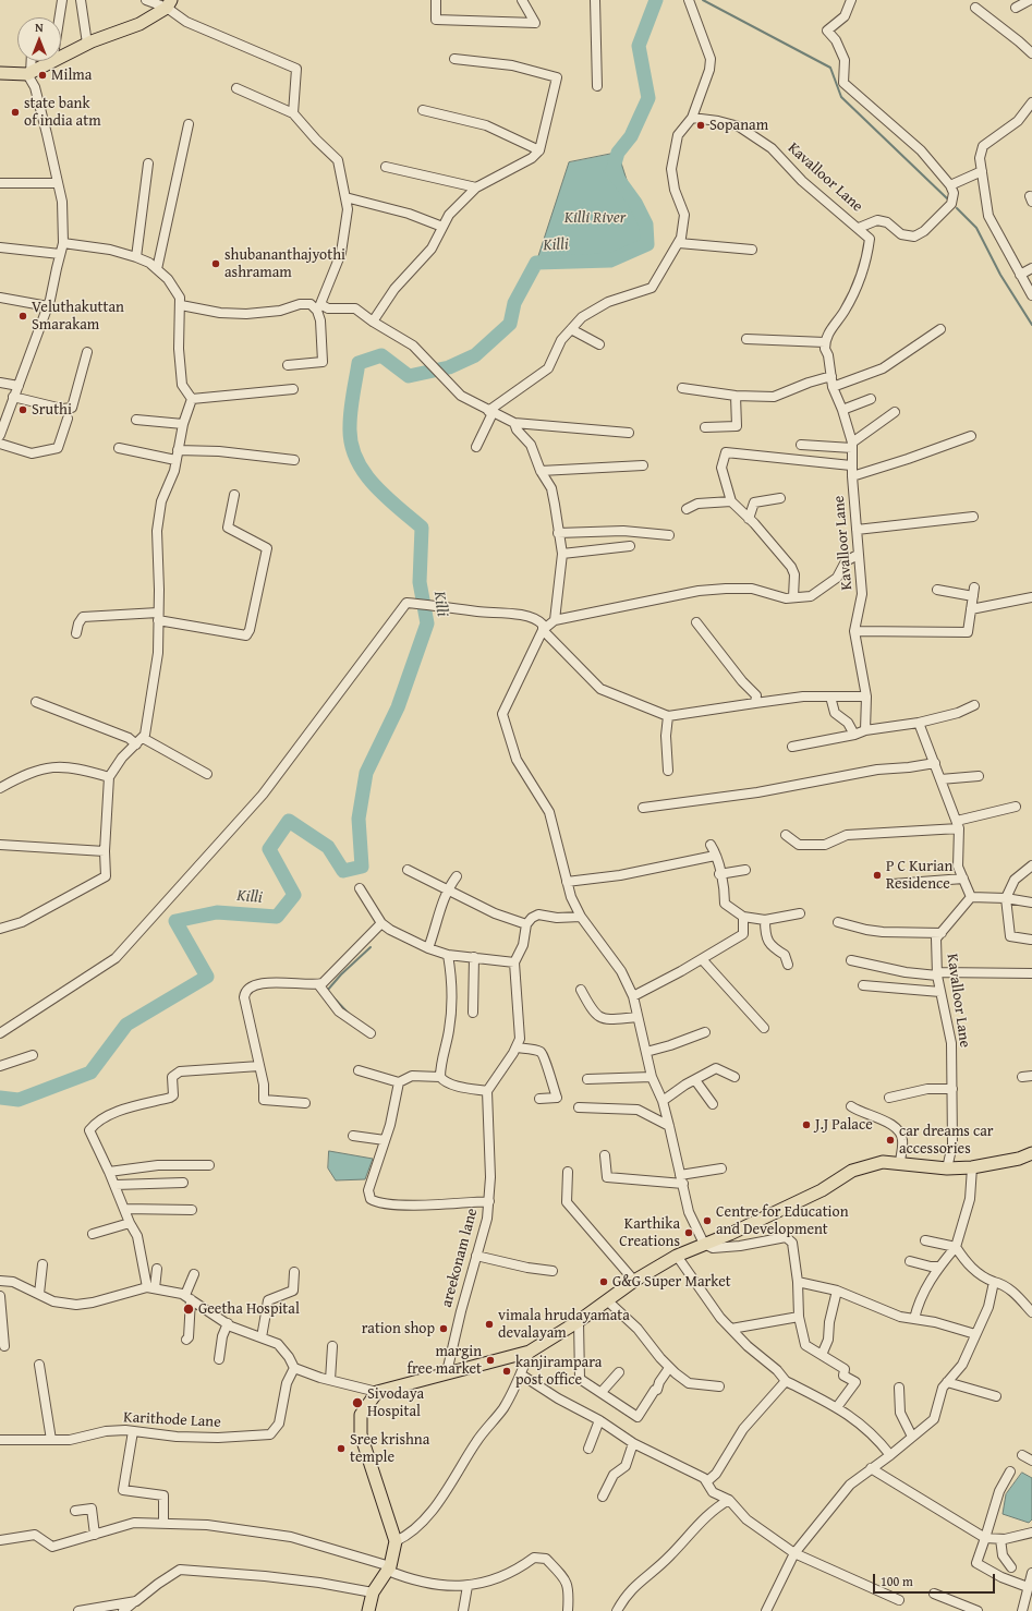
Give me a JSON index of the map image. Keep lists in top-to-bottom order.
{
  "streets": {
    "street": ["Kavalloor Lane", "areekonam lane", "Karithode Lane"]
  },
  "water": ["Killi River", "Killi"],
  "places": [
    "Milma",
    "state bank of india atm",
    "Sopanam",
    "shubananthajyothi ashramam",
    "Veluthakuttan Smarakam",
    "Sruthi",
    "P C Kurian Residence",
    "J.J Palace",
    "car dreams car accessories",
    "Centre for Education and Development",
    "Karthika Creations",
    "G&G Super Market",
    "Geetha Hospital",
    "vimala hrudayamata devalayam",
    "ration shop",
    "margin free market",
    "kanjirampara post office",
    "Sivodaya Hospital",
    "Sree krishna temple"
  ],
  "scale_bar": "100 m",
  "north": "top"
}
